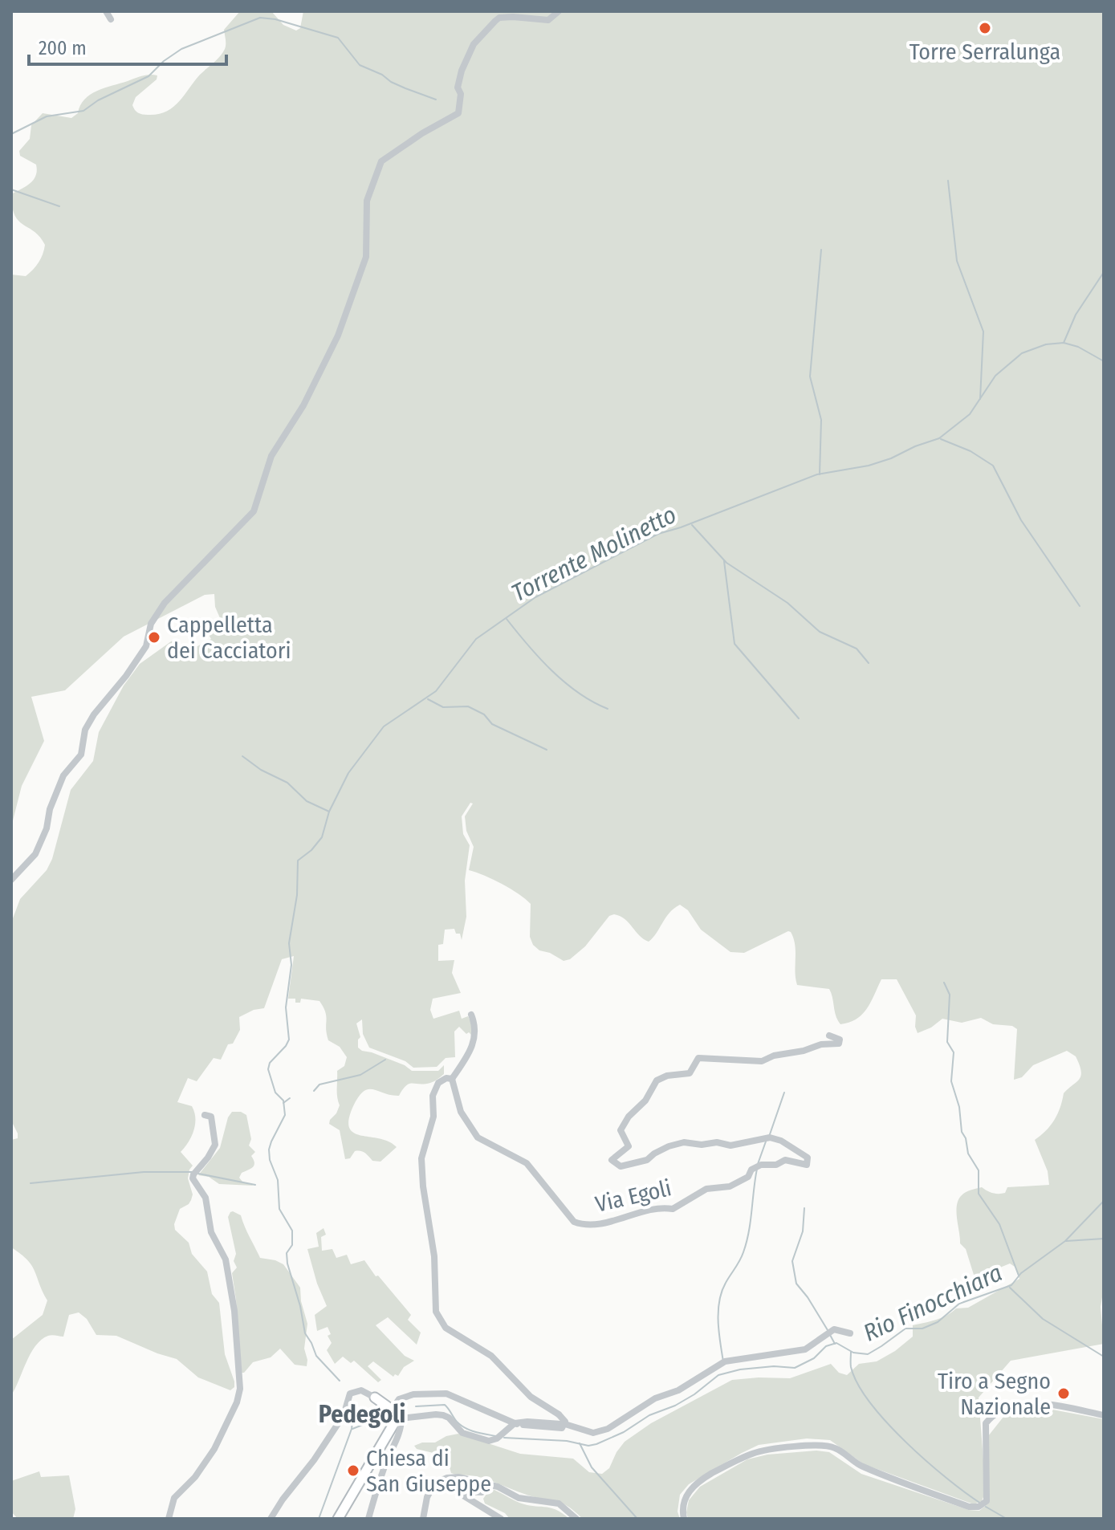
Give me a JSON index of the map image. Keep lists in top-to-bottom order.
{
  "streets": {
    "street": ["Via Egoli"]
  },
  "districts": ["Pedegoli"],
  "water": ["Torrente Molinetto", "Rio Finocchiara"],
  "places": [
    "Torre Serralunga",
    "Cappelletta dei Cacciatori",
    "Tiro a Segno Nazionale",
    "Chiesa di San Giuseppe"
  ],
  "scale_bar": "200 m"
}
